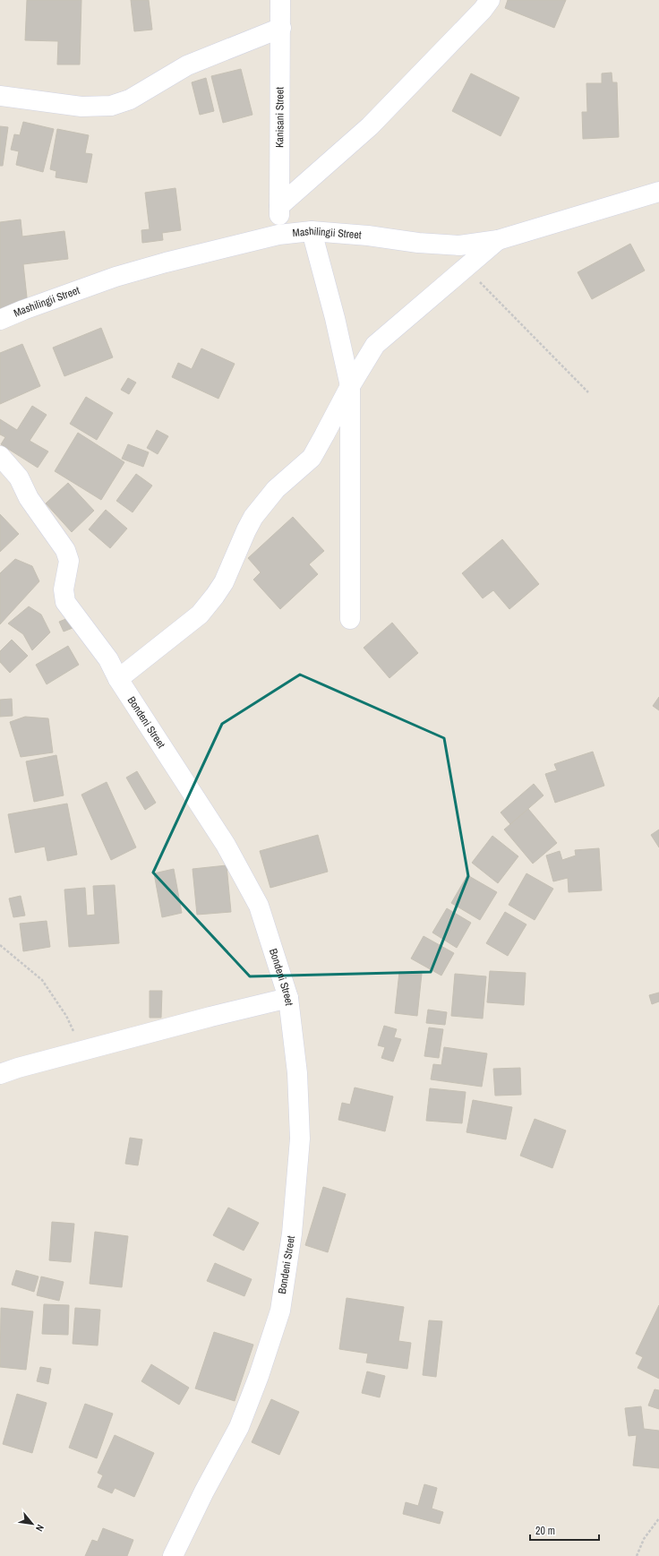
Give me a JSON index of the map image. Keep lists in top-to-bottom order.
{
  "streets": {
    "street": ["Kanisani Street", "Mashilingii Street", "Bondeni Street"]
  },
  "crossings": [
    ["Kanisani Street", "Mashilingii Street"]
  ],
  "scale_bar": "20 m",
  "north": "bottom right"
}
